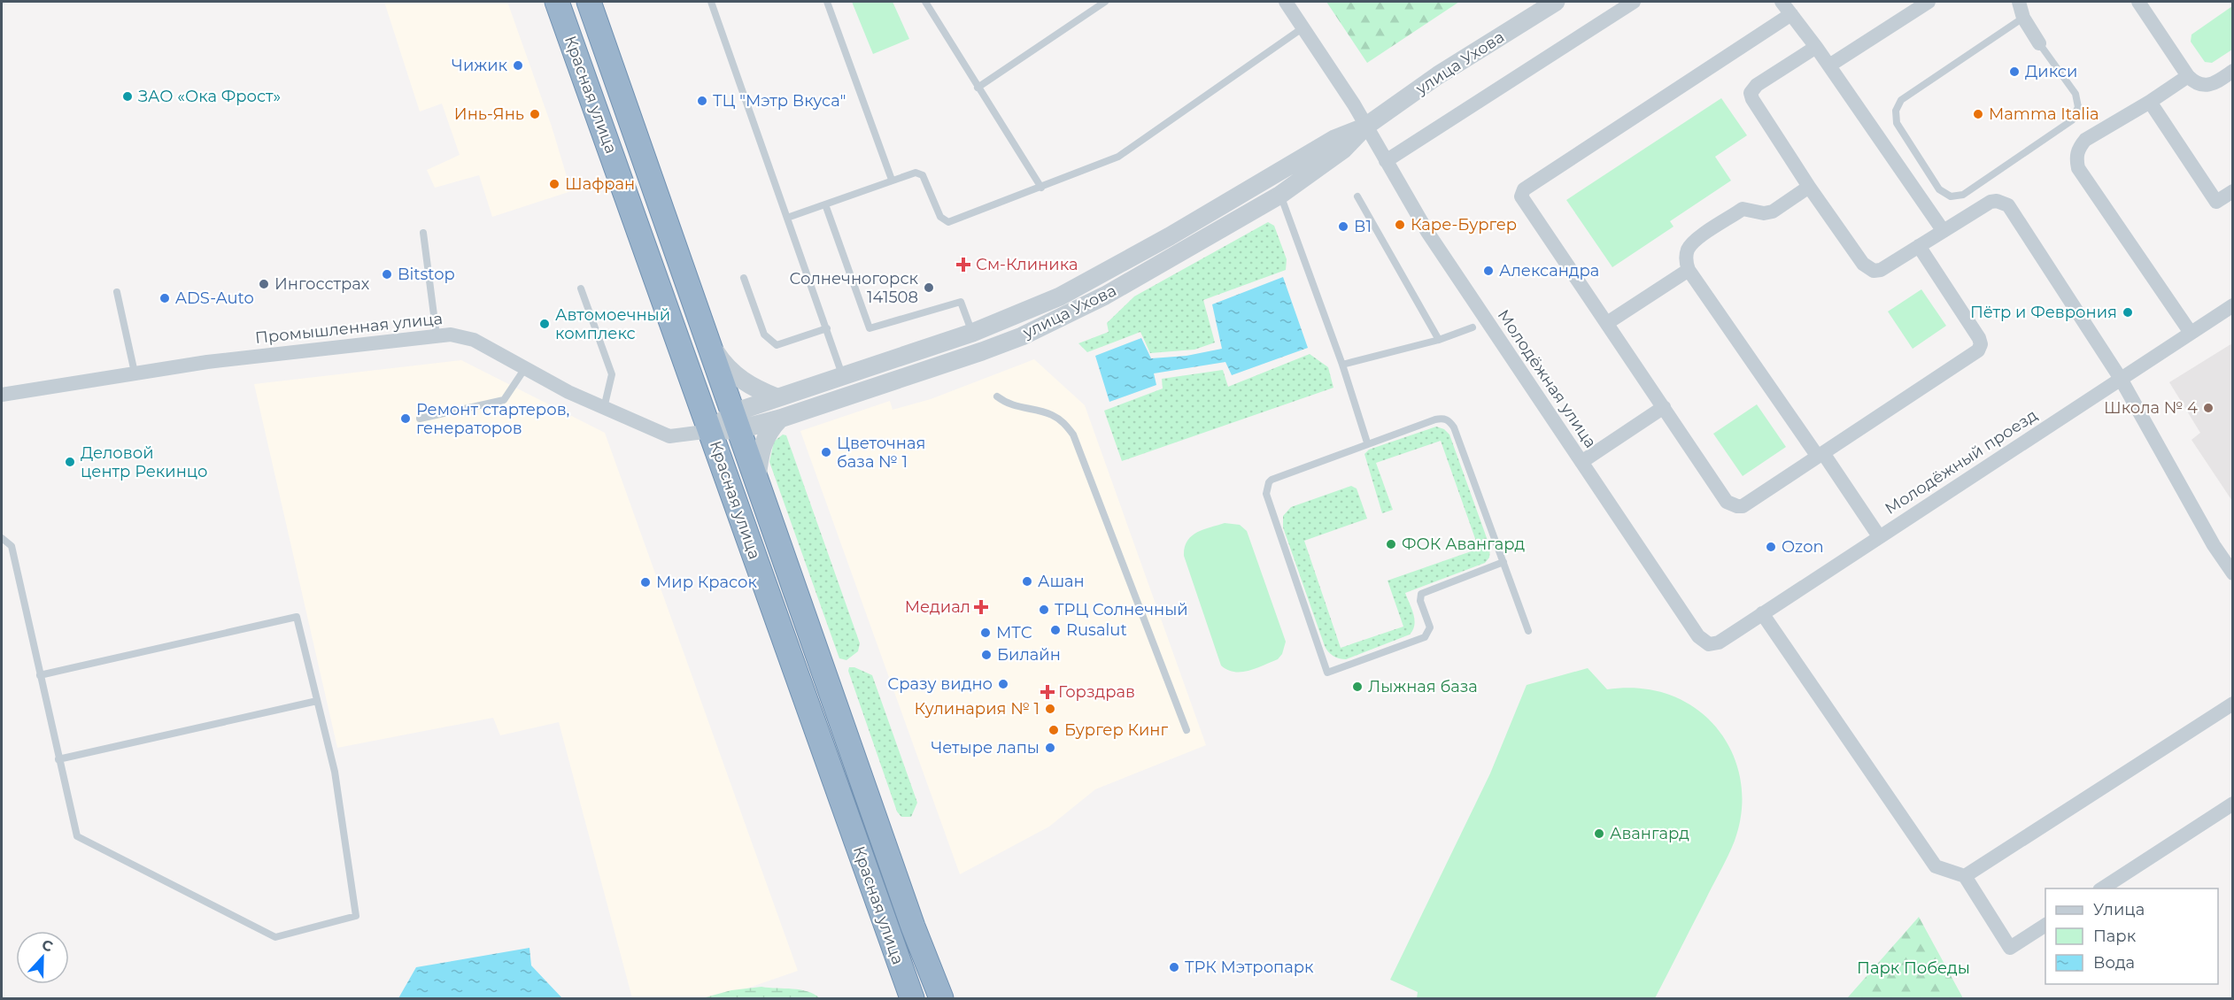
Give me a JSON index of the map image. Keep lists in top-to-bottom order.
{
  "streets": {
    "highway": ["Красная улица"],
    "street": [
      "улица Ухова",
      "Промышленная улица",
      "Молодёжная улица",
      "Молодёжный проезд"
    ]
  },
  "crossings": [
    ["улица Ухова", "Красная улица"],
    ["улица Ухова", "Молодёжная улица"],
    ["Красная улица", "Промышленная улица"],
    ["Молодёжная улица", "Молодёжный проезд"]
  ],
  "parks": ["Парк Победы"],
  "places": {
    "other": [
      "Чижик",
      "Дикси",
      "ЗАО «Ока Фрост»",
      "ТЦ \"Мэтр Вкуса\"",
      "Инь-Янь",
      "Mamma Italia",
      "Шафран",
      "Каре-Бургер",
      "В1",
      "Александра",
      "Bitstop",
      "Ингосстрах",
      "Солнечногорск 141508",
      "ADS-Auto",
      "Пётр и Феврония",
      "Автомоечный комплекс",
      "Школа № 4",
      "Ремонт стартеров, генераторов",
      "Цветочная база № 1",
      "Деловой центр Рекинцо",
      "ФОК Авангард",
      "Ozon",
      "Ашан",
      "Мир Красок",
      "ТРЦ Солнечный",
      "Rusalut",
      "МТС",
      "Билайн",
      "Сразу видно",
      "Лыжная база",
      "Кулинария № 1",
      "Бургер Кинг",
      "Четыре лапы",
      "Авангард",
      "ТРК Мэтропарк"
    ],
    "health": ["См-Клиника", "Медиал", "Горздрав"]
  },
  "legend": ["Улица", "Парк", "Вода"],
  "north": "top"
}
